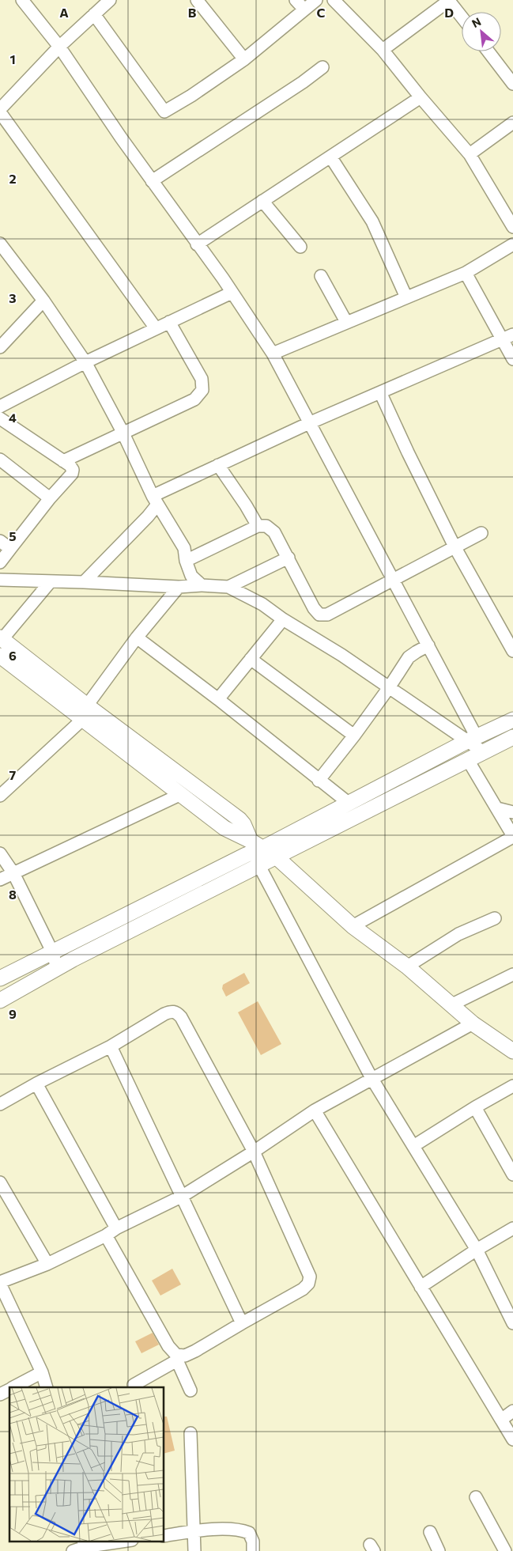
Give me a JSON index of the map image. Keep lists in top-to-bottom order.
{
  "north": "top left",
  "grid": {
    "columns": [
      "A",
      "B",
      "C",
      "D"
    ],
    "rows": [
      "1",
      "2",
      "3",
      "4",
      "5",
      "6",
      "7",
      "8",
      "9"
    ]
  }
}
